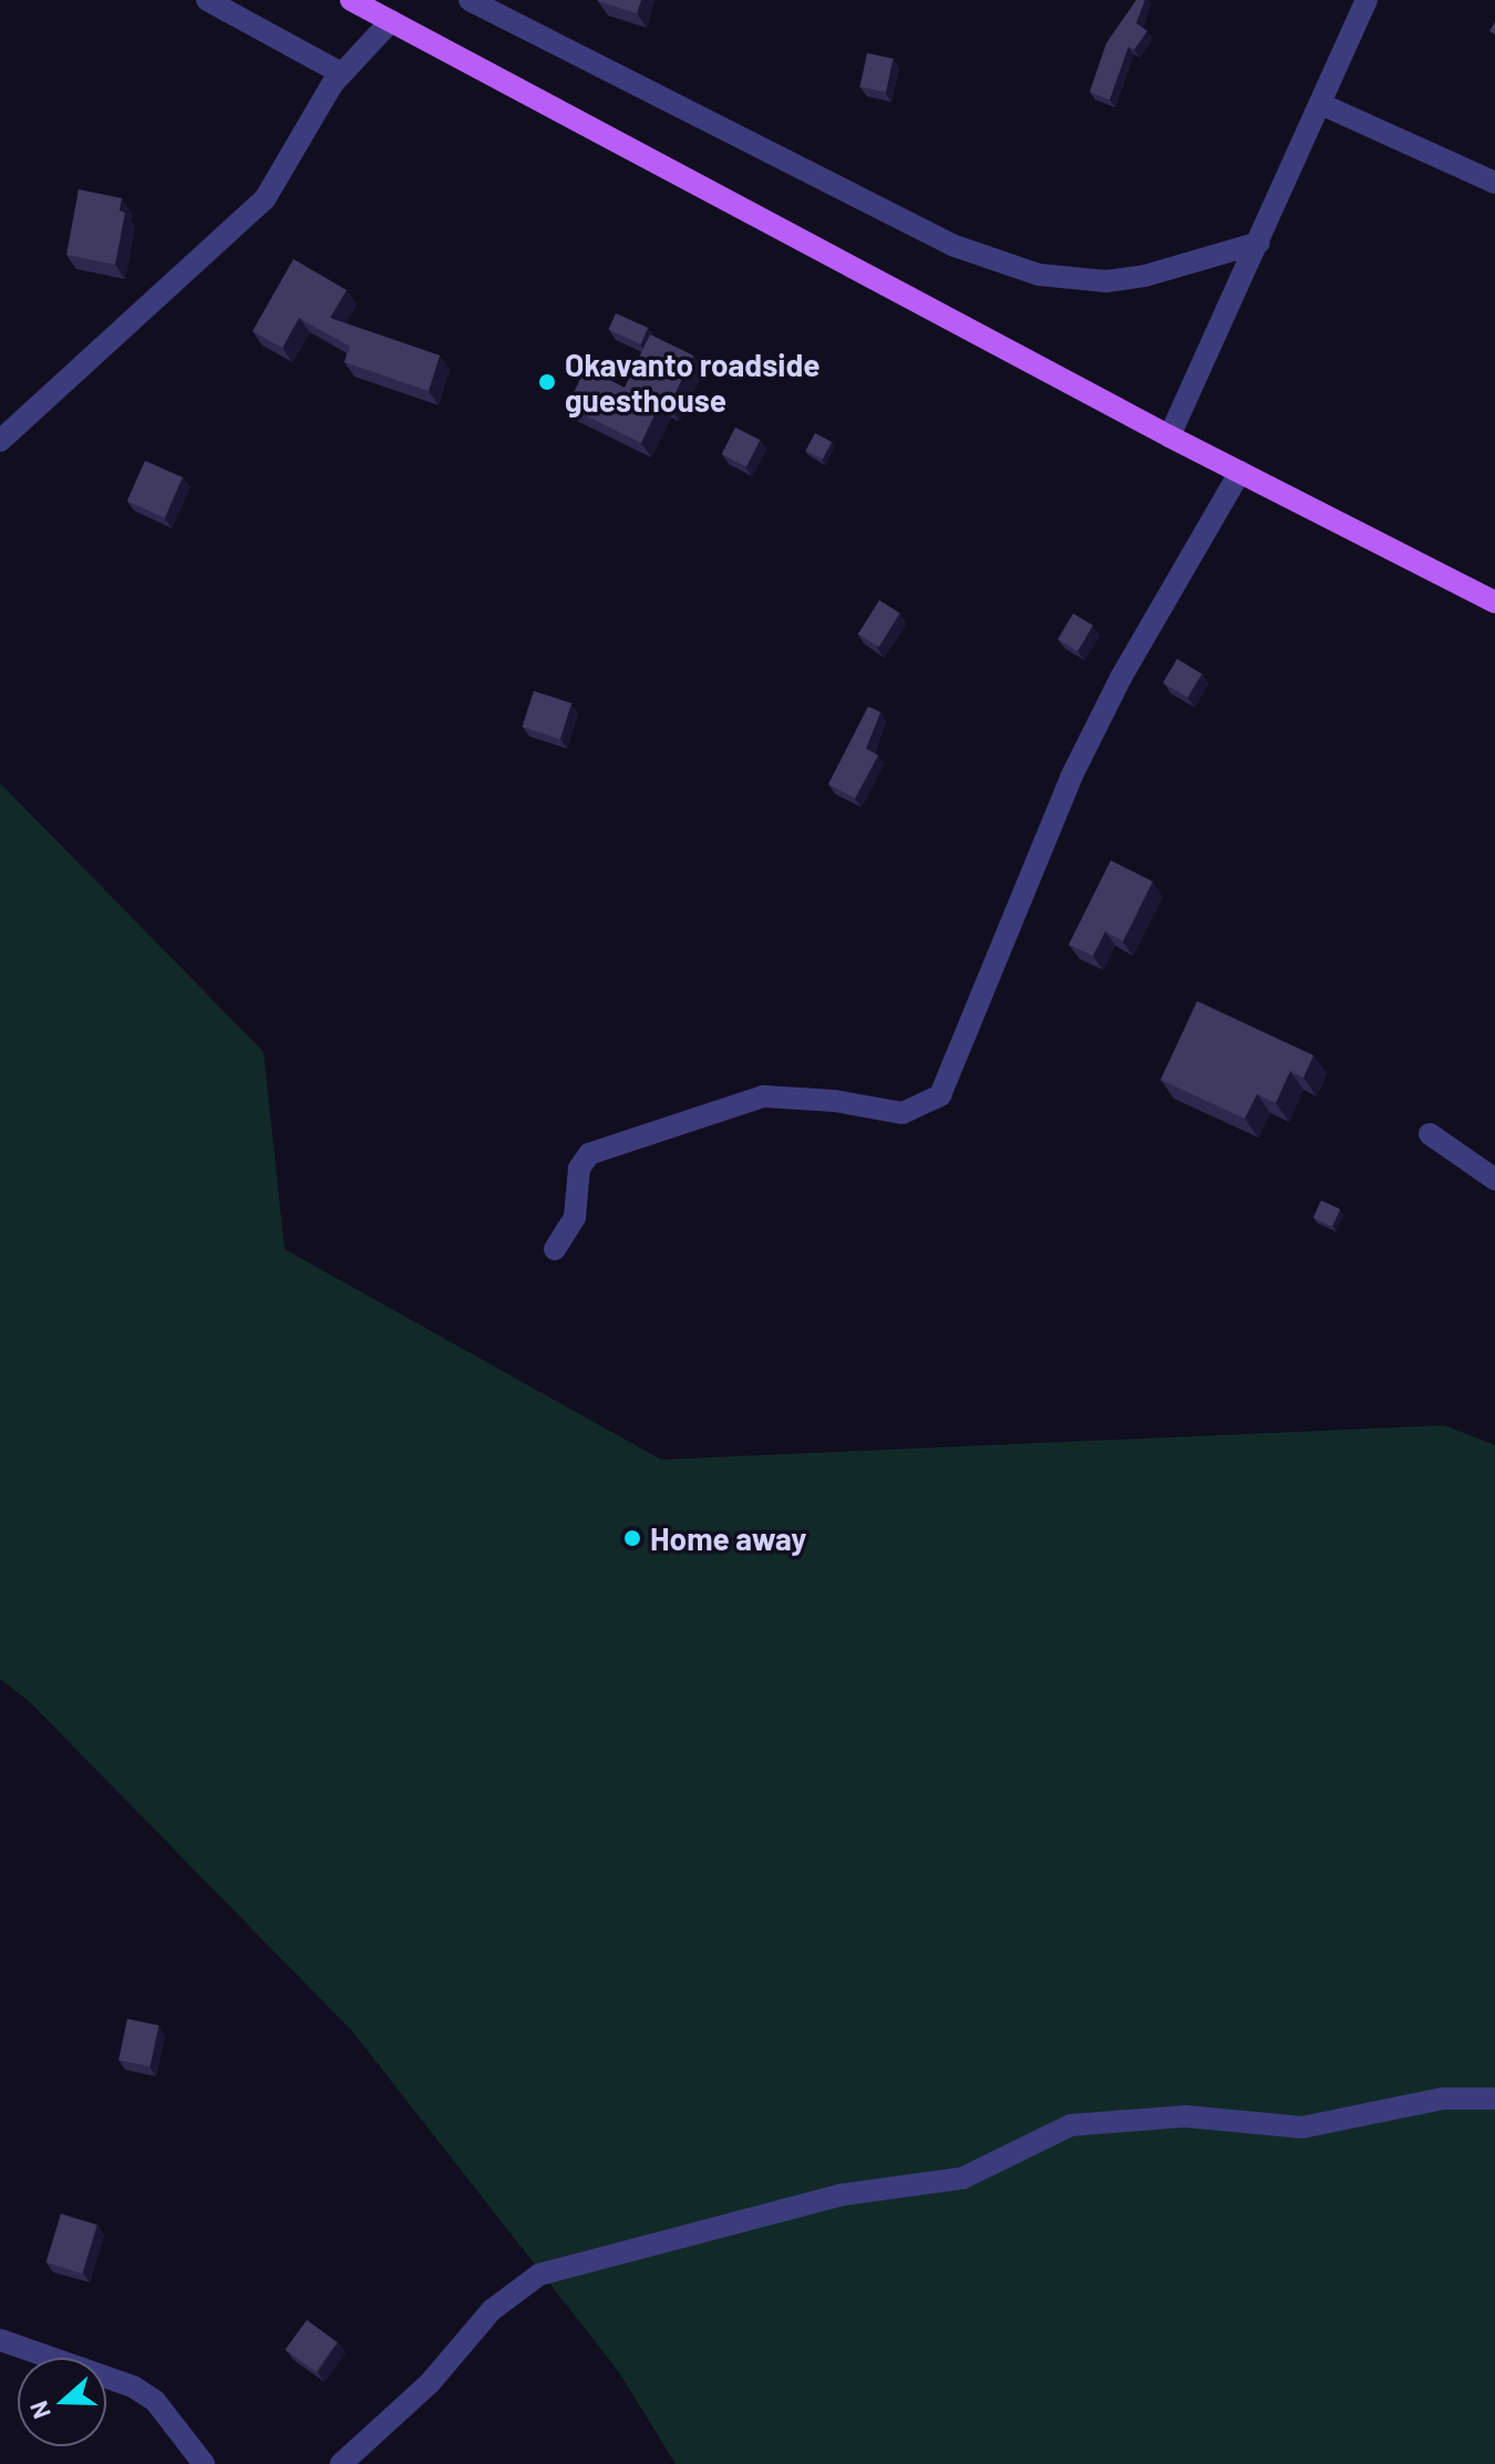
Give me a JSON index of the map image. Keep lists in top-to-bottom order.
{
  "places": ["Okavanto roadside guesthouse", "Home away"],
  "north": "left"
}
